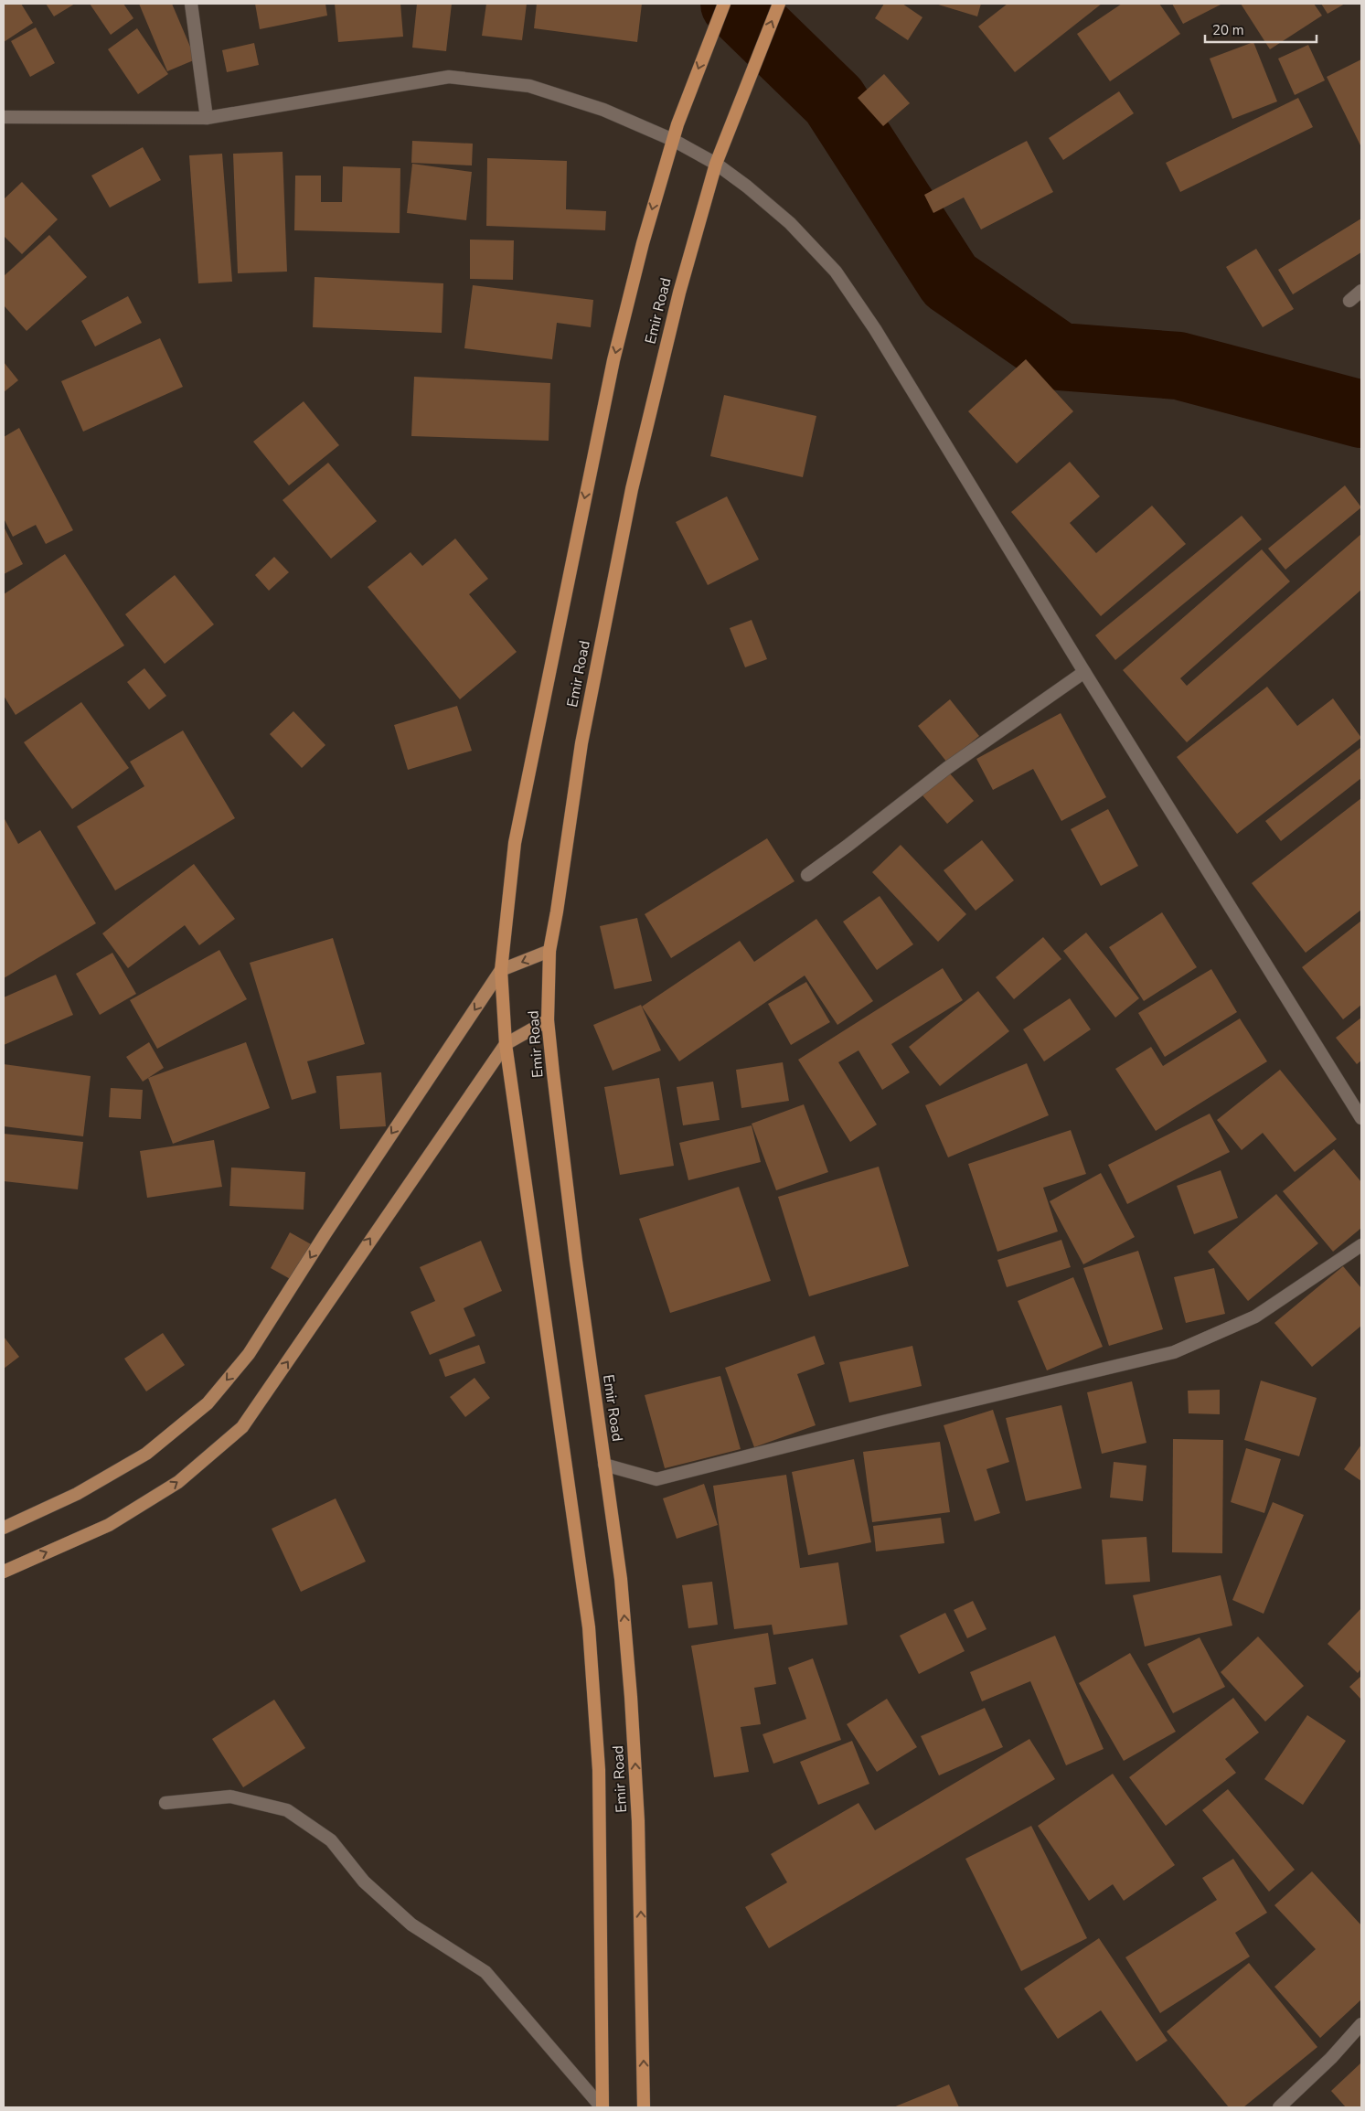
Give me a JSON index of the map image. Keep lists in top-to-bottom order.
{
  "streets": {
    "highway": ["Emir Road"]
  },
  "scale_bar": "20 m"
}
